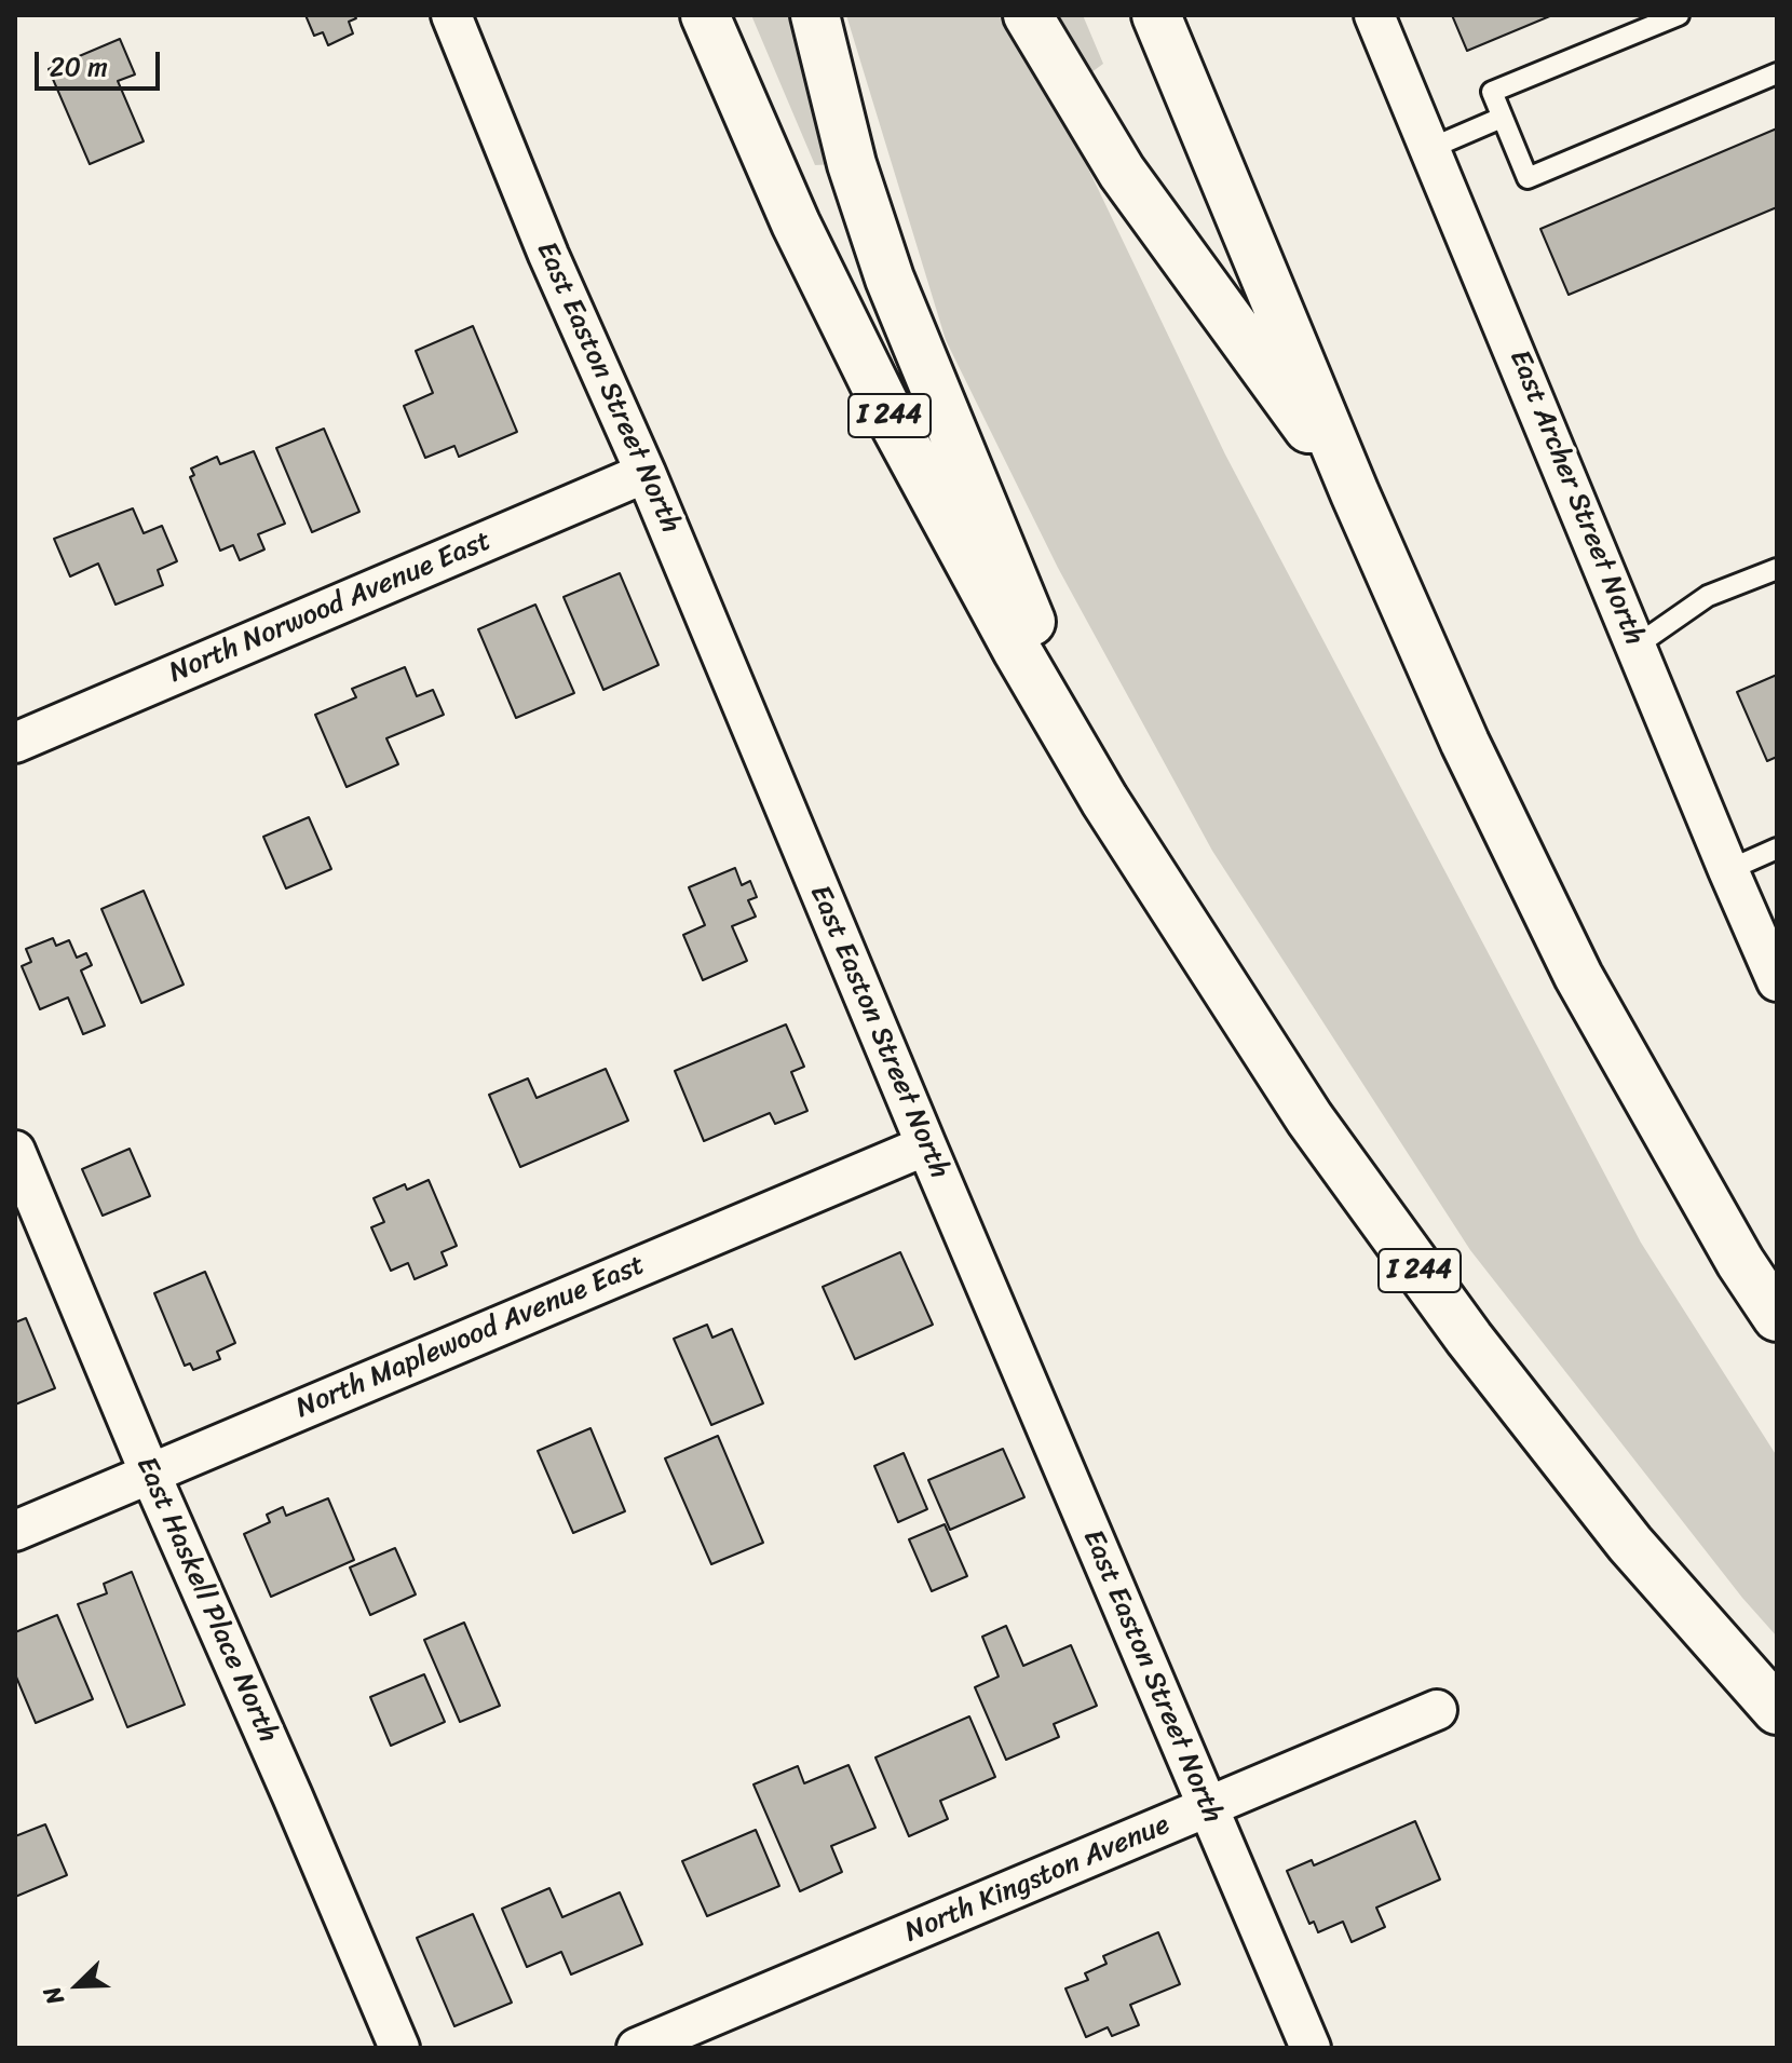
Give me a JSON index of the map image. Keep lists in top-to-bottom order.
{
  "streets": {
    "highway": ["I 244"],
    "street": [
      "East Easton Street North",
      "East Archer Street North",
      "North Norwood Avenue East",
      "North Maplewood Avenue East",
      "East Haskell Place North",
      "North Kingston Avenue"
    ]
  },
  "crossings": [
    ["East Easton Street North", "North Norwood Avenue East"],
    ["East Easton Street North", "North Maplewood Avenue East"],
    ["East Easton Street North", "North Kingston Avenue"],
    ["North Maplewood Avenue East", "East Haskell Place North"]
  ],
  "scale_bar": "20 m",
  "north": "bottom left"
}
